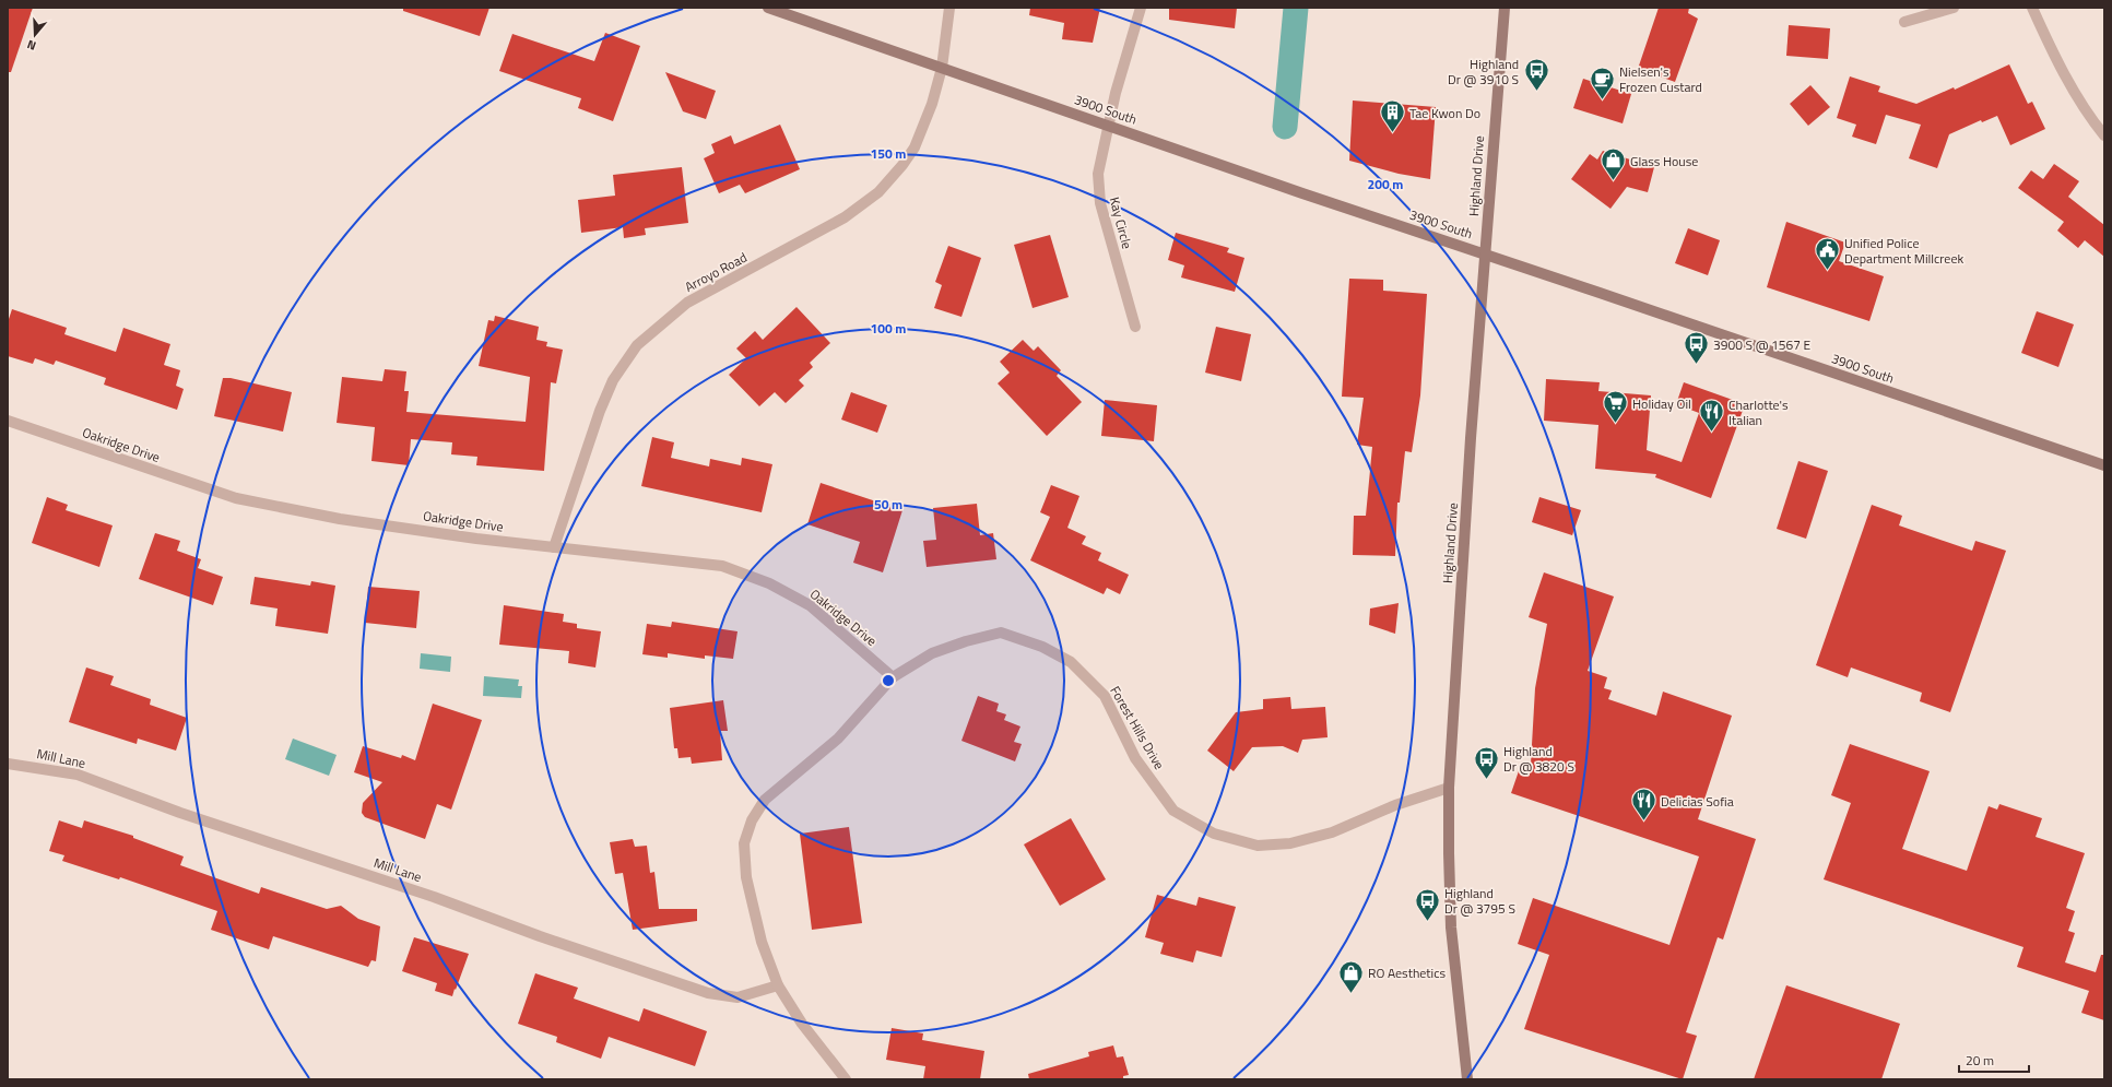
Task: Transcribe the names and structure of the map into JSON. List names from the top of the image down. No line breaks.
{"streets":{"main road":["3900 South","Highland Drive"],"street":["Kay Circle","Arroyo Road","Oakridge Drive","Forest Hills Drive","Mill Lane"]},"crossings":[["3900 South","Highland Drive"],["3900 South","Kay Circle"],["3900 South","Arroyo Road"],["Highland Drive","Forest Hills Drive"],["Arroyo Road","Oakridge Drive"],["Oakridge Drive","Forest Hills Drive"],["Forest Hills Drive","Mill Lane"]],"places":{"bus stop":["Highland Dr @ 3910 S","3900 S @ 1567 E","Highland Dr @ 3820 S","Highland Dr @ 3795 S"],"cafe":["Nielsen's Frozen Custard"],"building":["Tae Kwon Do"],"shop":["Glass House","RO Aesthetics"],"public building":["Unified Police Department Millcreek"],"supermarket":["Holiday Oil"],"restaurant":["Charlotte's Italian","Delicias Sofia"]},"scale_bar":"20 m","north":"bottom","rings":["150 m","200 m","100 m","50 m"]}
